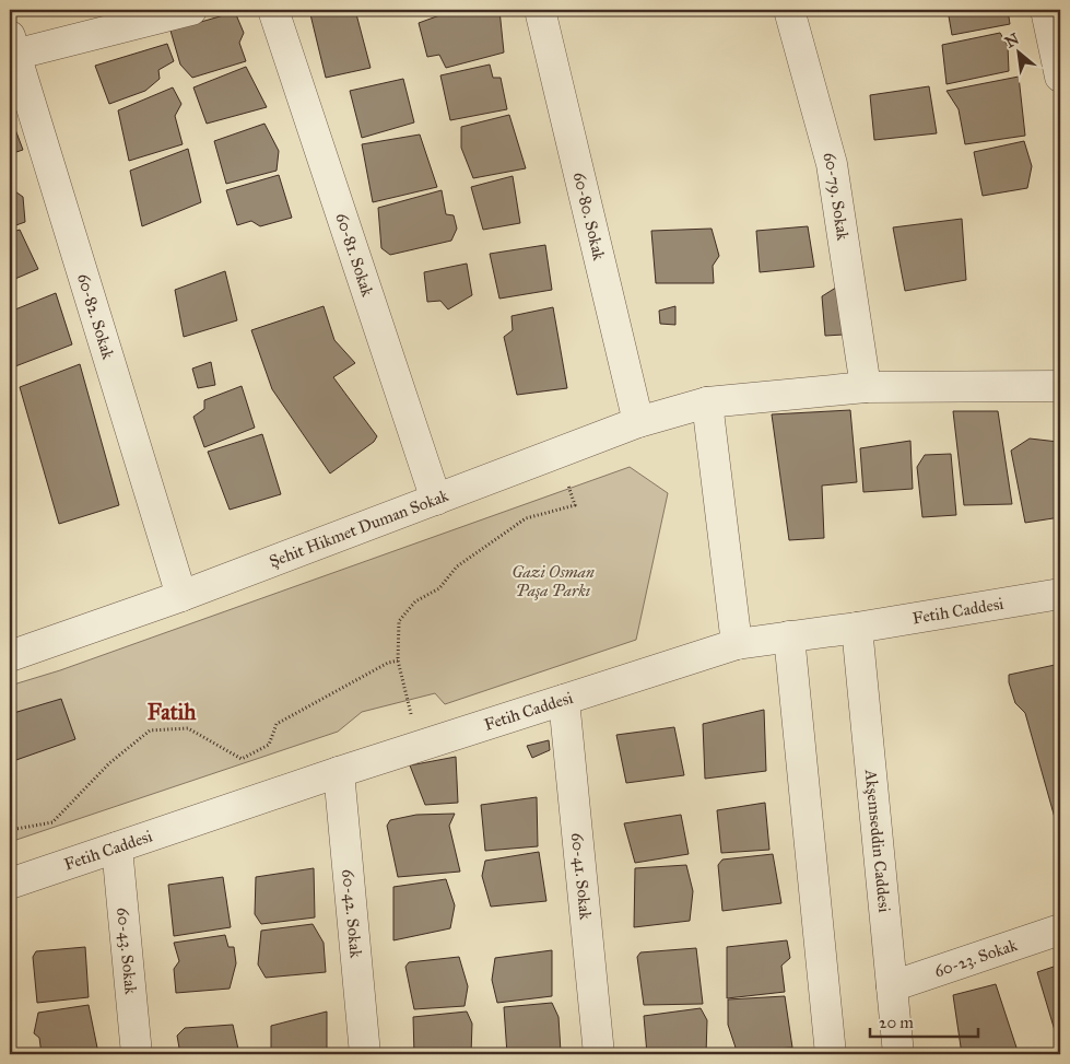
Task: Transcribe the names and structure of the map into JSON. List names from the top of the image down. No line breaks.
{"streets":{"street":["60-79. Sokak","60-80. Sokak","60-81. Sokak","60-82. Sokak","Şehit Hikmet Duman Sokak","Fetih Caddesi","Akşemseddin Caddesi","60-41. Sokak","60-42. Sokak","60-43. Sokak","60-23. Sokak"]},"crossings":[["60-79. Sokak","Şehit Hikmet Duman Sokak"],["60-80. Sokak","Şehit Hikmet Duman Sokak"],["60-81. Sokak","Şehit Hikmet Duman Sokak"],["60-82. Sokak","Şehit Hikmet Duman Sokak"],["Fetih Caddesi","Akşemseddin Caddesi"],["Fetih Caddesi","60-41. Sokak"],["Fetih Caddesi","60-42. Sokak"],["Fetih Caddesi","60-43. Sokak"],["Akşemseddin Caddesi","60-23. Sokak"]],"districts":["Fatih"],"parks":["Gazi Osman Paşa Parkı"],"scale_bar":"20 m","north":"top left"}
